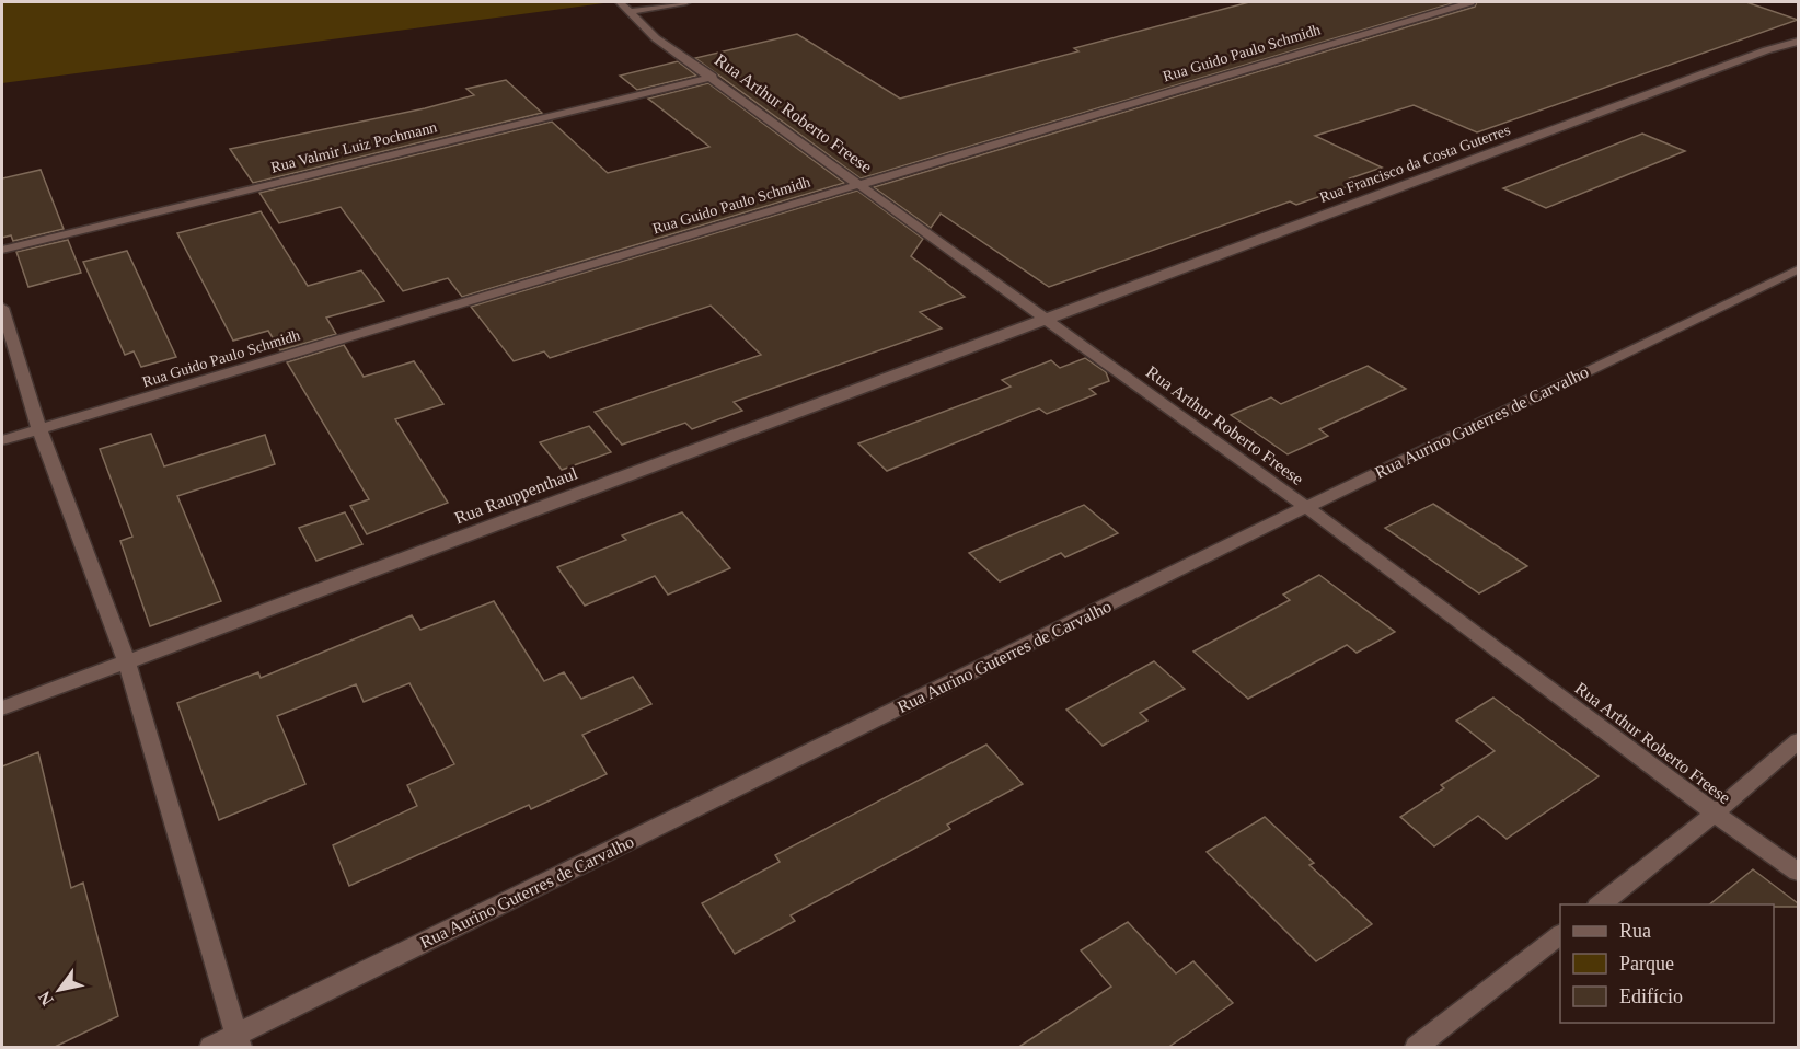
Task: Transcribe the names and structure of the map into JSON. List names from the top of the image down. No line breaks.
{"streets":{"street":["Rua Guido Paulo Schmidh","Rua Arthur Roberto Freese","Rua Valmir Luiz Pochmann","Rua Francisco da Costa Guterres","Rua Aurino Guterres de Carvalho","Rua Rauppenthaul"]},"crossings":[["Rua Guido Paulo Schmidh","Rua Arthur Roberto Freese"],["Rua Arthur Roberto Freese","Rua Valmir Luiz Pochmann"],["Rua Arthur Roberto Freese","Rua Francisco da Costa Guterres"],["Rua Arthur Roberto Freese","Rua Aurino Guterres de Carvalho"],["Rua Arthur Roberto Freese","Rua Rauppenthaul"],["Rua Francisco da Costa Guterres","Rua Rauppenthaul"]],"legend":["Rua","Parque","Edifício"],"north":"bottom left"}
